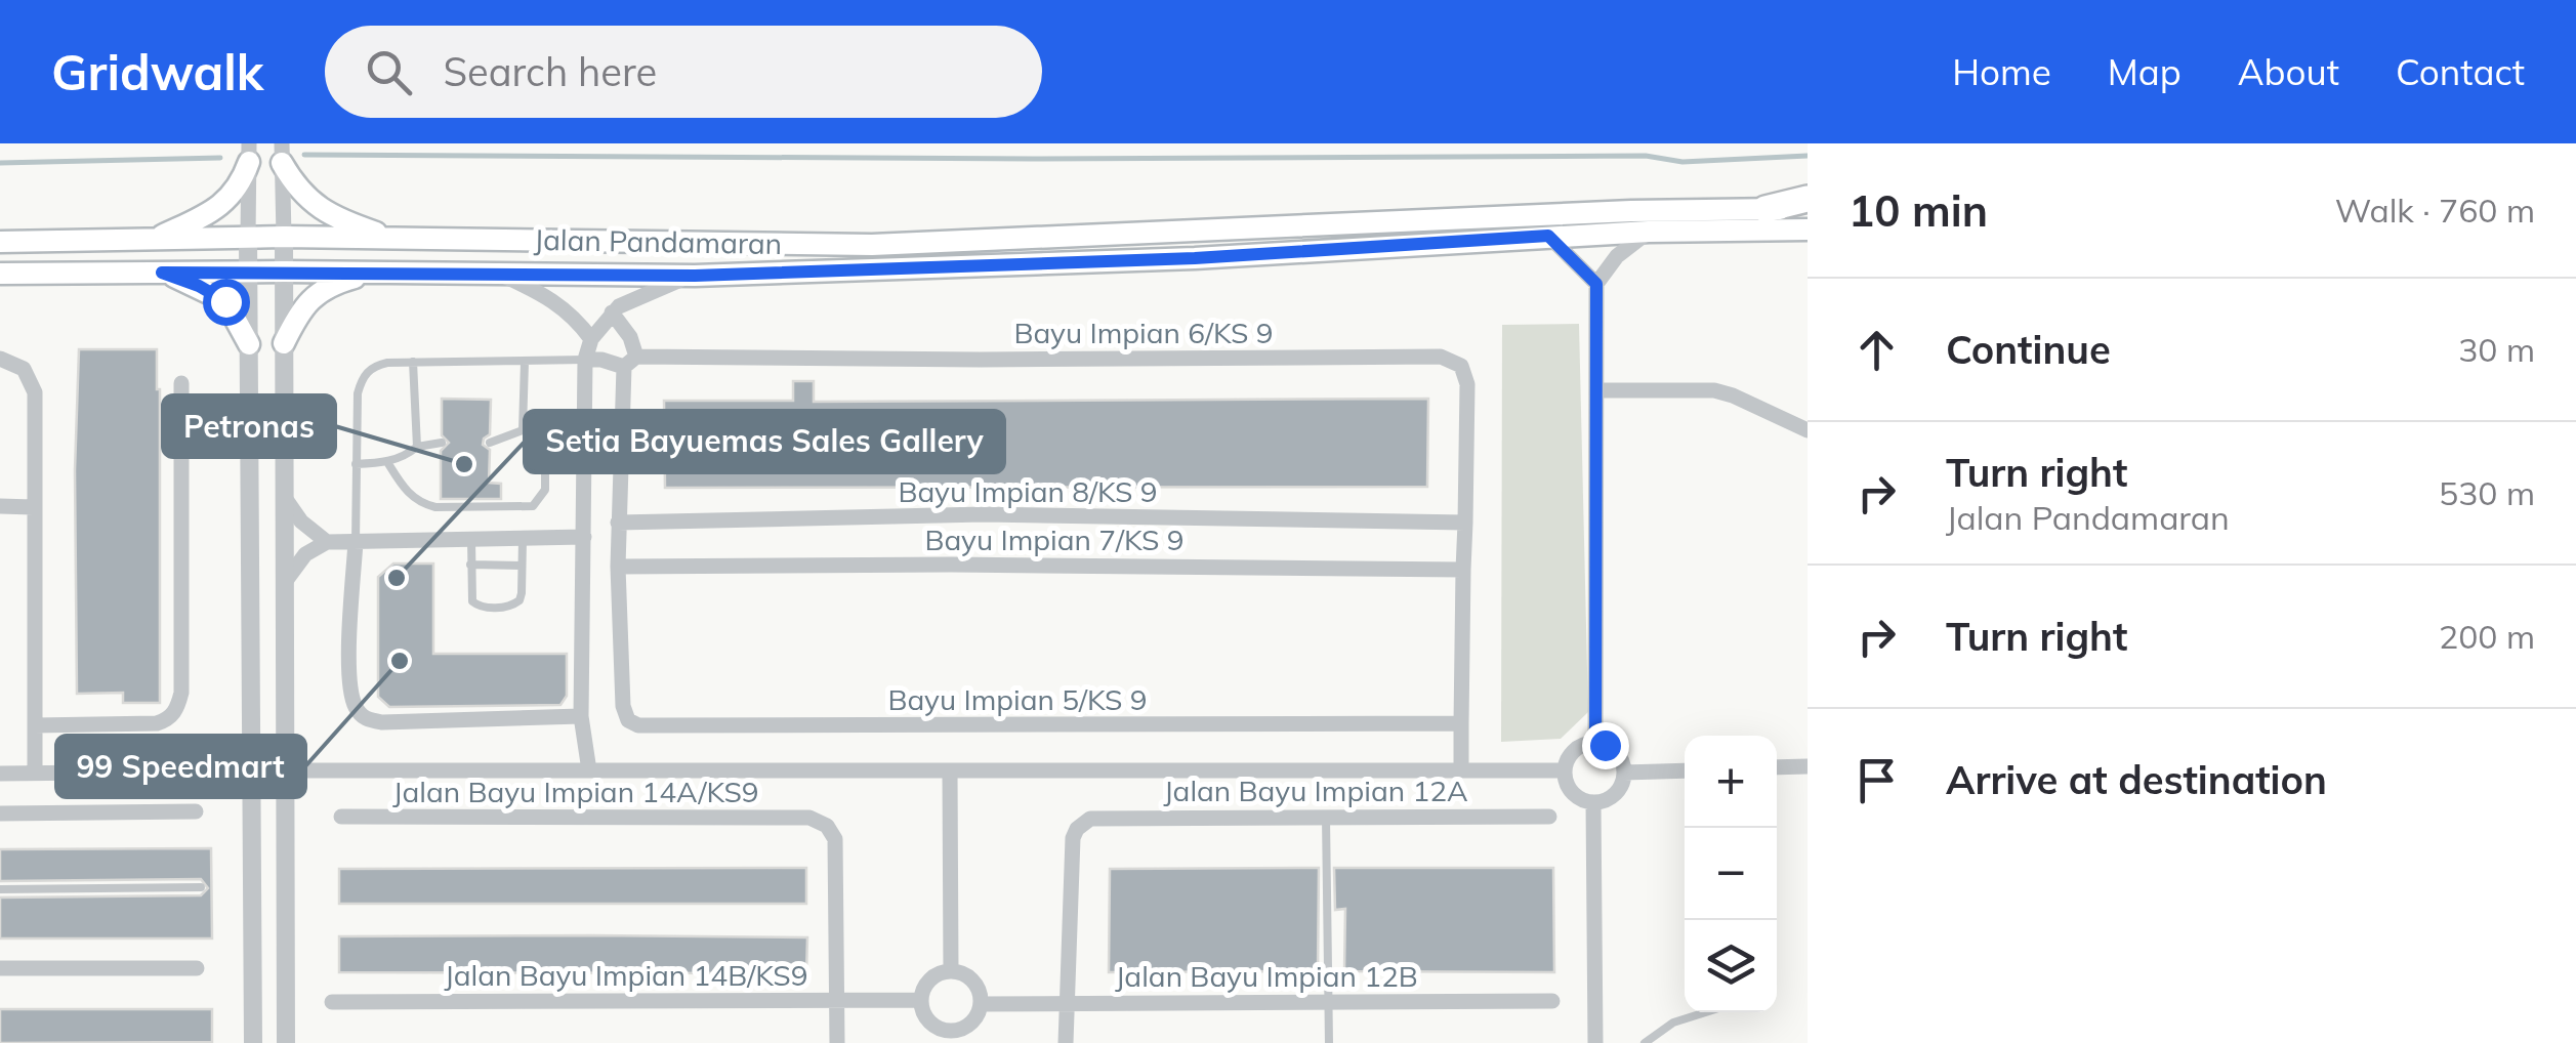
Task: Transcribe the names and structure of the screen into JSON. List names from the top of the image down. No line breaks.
{"streets":{"main road":["Jalan Pandamaran"],"street":["Bayu Impian 6/KS 9","Bayu Impian 8/KS 9","Bayu Impian 7/KS 9","Bayu Impian 5/KS 9","Jalan Bayu Impian 12A","Jalan Bayu Impian 14A/KS9","Jalan Bayu Impian 14B/KS9","Jalan Bayu Impian 12B"]},"crossings":[["Bayu Impian 6/KS 9","Bayu Impian 8/KS 9"],["Bayu Impian 6/KS 9","Bayu Impian 7/KS 9"],["Bayu Impian 7/KS 9","Bayu Impian 5/KS 9"],["Jalan Bayu Impian 12A","Jalan Bayu Impian 12B"],["Jalan Bayu Impian 14A/KS9","Jalan Bayu Impian 14B/KS9"],["Jalan Bayu Impian 14B/KS9","Jalan Bayu Impian 12B"]],"places":["Petronas","Setia Bayuemas Sales Gallery","99 Speedmart"],"page":{"header":"Gridwalk","search":"Search here","nav":["Home","Map","About","Contact"],"heading":["10 min","Walk · 760 m"],"list":[["Continue","30 m"],["Turn right","Jalan Pandamaran","530 m"],["Turn right","200 m"],"Arrive at destination"],"map_buttons":["+","−"]}}
